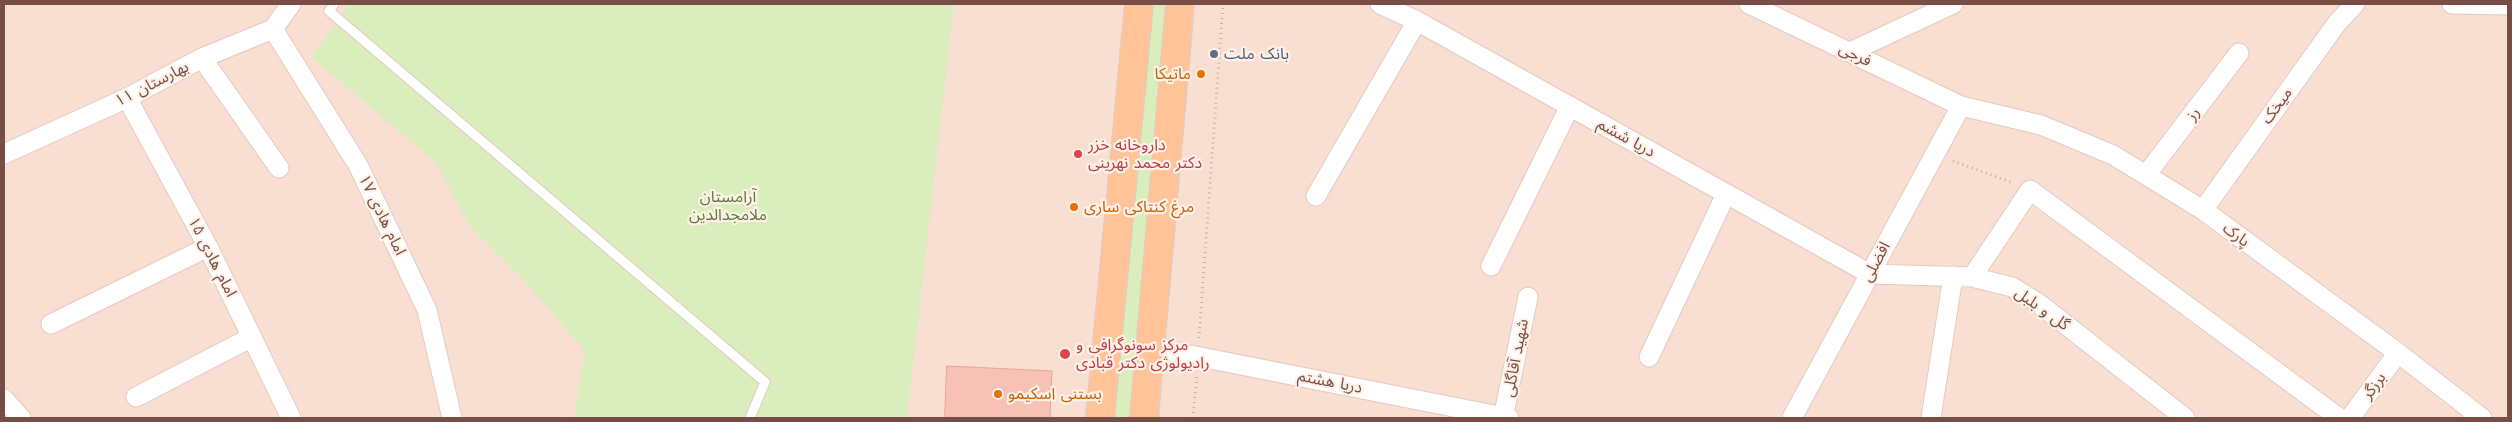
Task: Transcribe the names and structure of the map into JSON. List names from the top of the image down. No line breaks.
{"streets":{"street":["فرجی","بهارستان ۱۱","میخک","رز","دریا ششم","امام هادی ۱۷","پارک","امام هادی ۱۵","افضلی","گل و بلبل","شهید آقاگلی","دریا هشتم","برزگر"]},"crossings":[["فرجی","پارک"],["فرجی","افضلی"],["بهارستان ۱۱","امام هادی ۱۷"],["بهارستان ۱۱","امام هادی ۱۵"],["میخک","پارک"],["رز","پارک"],["دریا ششم","افضلی"],["دریا ششم","گل و بلبل"],["پارک","افضلی"],["پارک","برزگر"],["افضلی","گل و بلبل"],["شهید آقاگلی","دریا هشتم"]],"parks":["آرامستان ملامجدالدین"],"places":["بانک ملت","ماتیکا","داروخانه خزر دکتر محمد نهرینی","مرغ کنتاکی ساری","مركز سونوگرافی و راديولوژی دكتر قبادی","بستنی اسکیمو"]}
